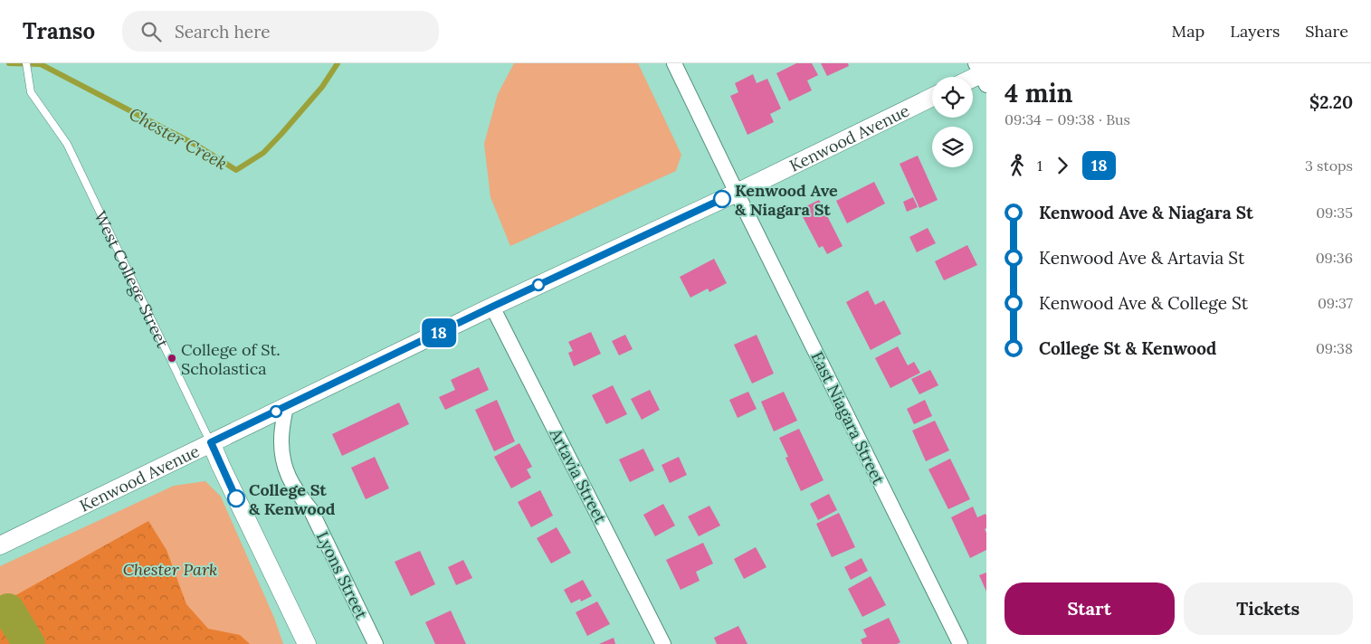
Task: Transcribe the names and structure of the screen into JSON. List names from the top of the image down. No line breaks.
{"streets":{"street":["Kenwood Avenue","West College Street","East Niagara Street","Artavia Street","Lyons Street"]},"crossings":[["Kenwood Avenue","West College Street"],["Kenwood Avenue","East Niagara Street"],["Kenwood Avenue","Artavia Street"],["Kenwood Avenue","Lyons Street"]],"water":["Chester Creek"],"parks":["Chester Park"],"places":["Kenwood Ave & Niagara St","College of St. Scholastica","College St & Kenwood"],"lines":["bus line 18"],"page":{"header":"Transo","search":"Search here","nav":["Map","Layers","Share"],"on_map":"18","heading":["4 min","09:34 – 09:38 · Bus","$2.20"],"legs":["1","18","3 stops"],"list":[{"name":"Kenwood Ave & Niagara St","value":"09:35"},{"name":"Kenwood Ave & Artavia St","value":"09:36"},{"name":"Kenwood Ave & College St","value":"09:37"},{"name":"College St & Kenwood","value":"09:38"}],"buttons":["Start","Tickets"]}}
